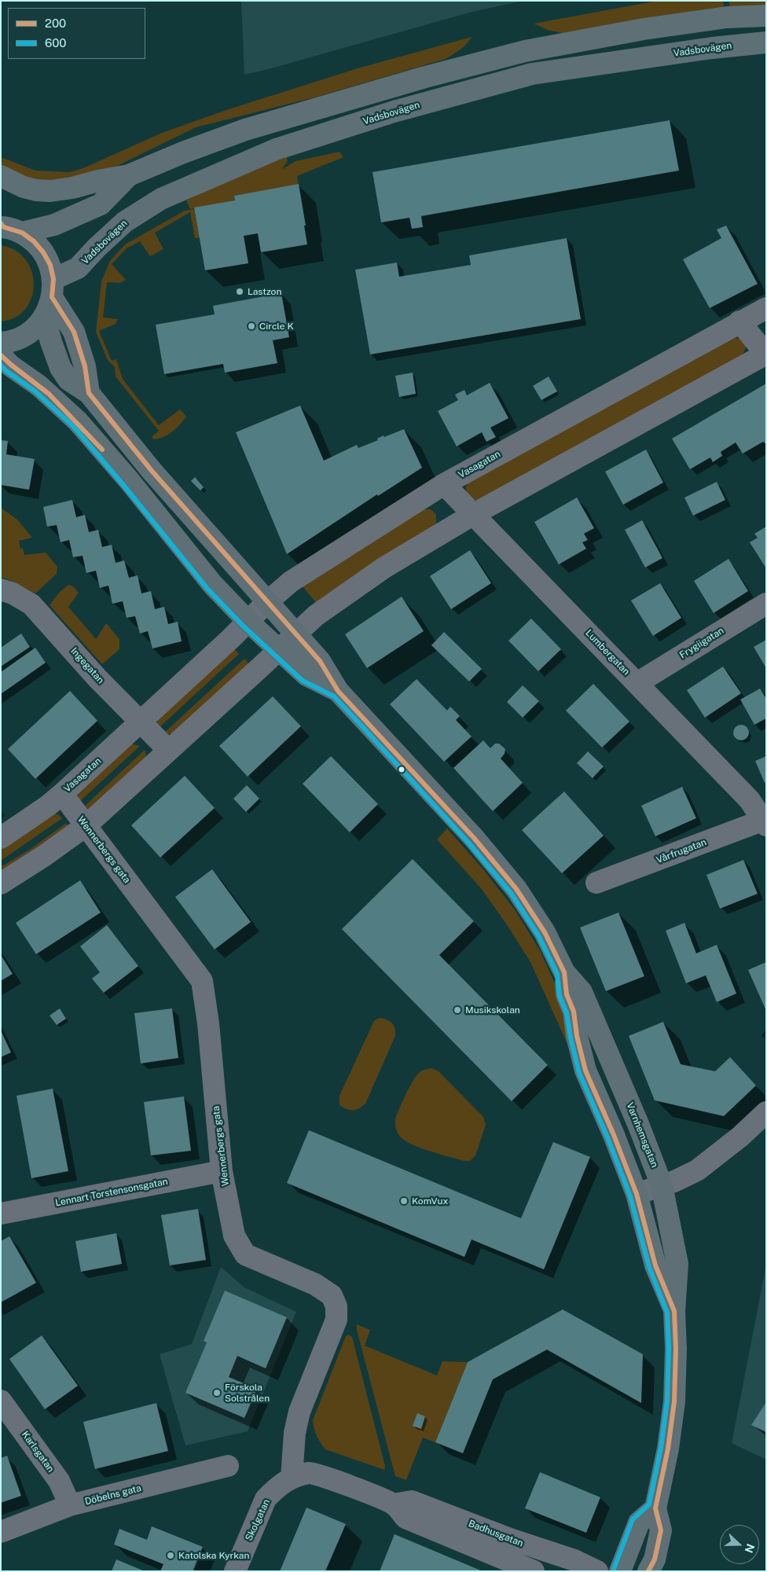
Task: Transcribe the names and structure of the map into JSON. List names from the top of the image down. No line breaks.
{"streets":{"main road":["Vadsbovägen","Varnhemsgatan"],"street":["Vasagatan","Frygiigatan","Lumbergatan","Ingegatan","Wennerbergs gata","Vårfrugatan","Lennart Torstensonsgatan","Karlsgatan","Döbelns gata","Skolgatan","Badhusgatan"]},"crossings":[["Vadsbovägen","Varnhemsgatan"],["Vasagatan","Lumbergatan"],["Vasagatan","Ingegatan"],["Vasagatan","Wennerbergs gata"],["Vasagatan","Varnhemsgatan"],["Frygiigatan","Lumbergatan"],["Lumbergatan","Vårfrugatan"],["Wennerbergs gata","Lennart Torstensonsgatan"],["Wennerbergs gata","Skolgatan"],["Wennerbergs gata","Badhusgatan"],["Karlsgatan","Döbelns gata"],["Skolgatan","Badhusgatan"]],"places":["Lastzon","Circle K","Musikskolan","KomVux","Förskola Solstrålen","Katolska Kyrkan"],"lines":["transit line 200","transit line 600"],"legend":["200","600"],"north":"right"}
